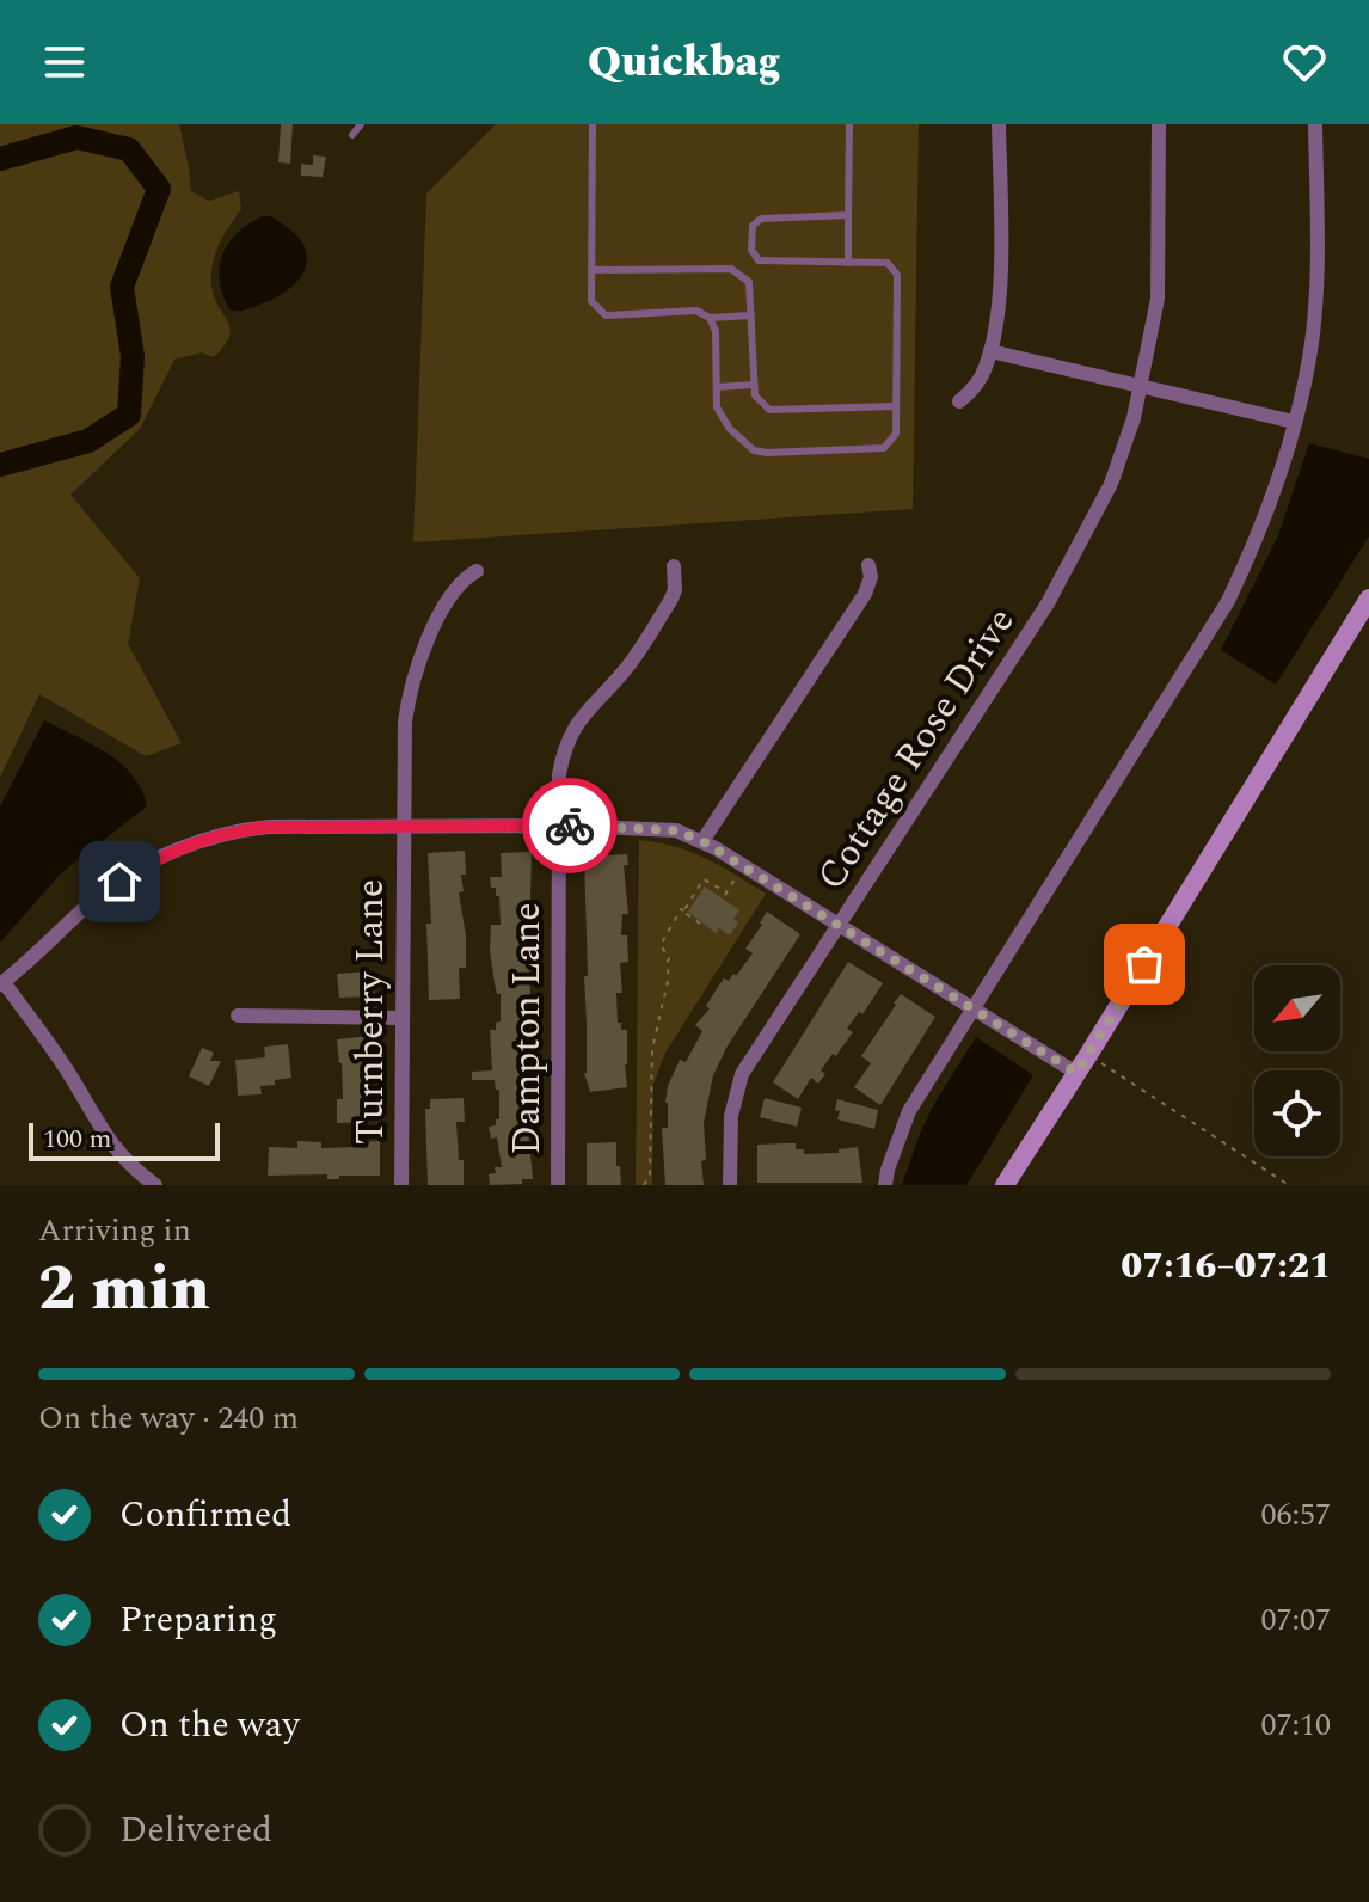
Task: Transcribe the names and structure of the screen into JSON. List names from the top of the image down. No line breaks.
{"streets":{"street":["Cottage Rose Drive","Turnberry Lane","Dampton Lane"]},"scale_bar":"100 m","north":"bottom left","page":{"header":"Quickbag","scale":"100 m","heading":["2 min","Arriving in","07:16–07:21"],"bar":"On the way · 240 m","list":[["Confirmed","06:57"],["Preparing","07:07"],["On the way","07:10"],"Delivered"]}}
